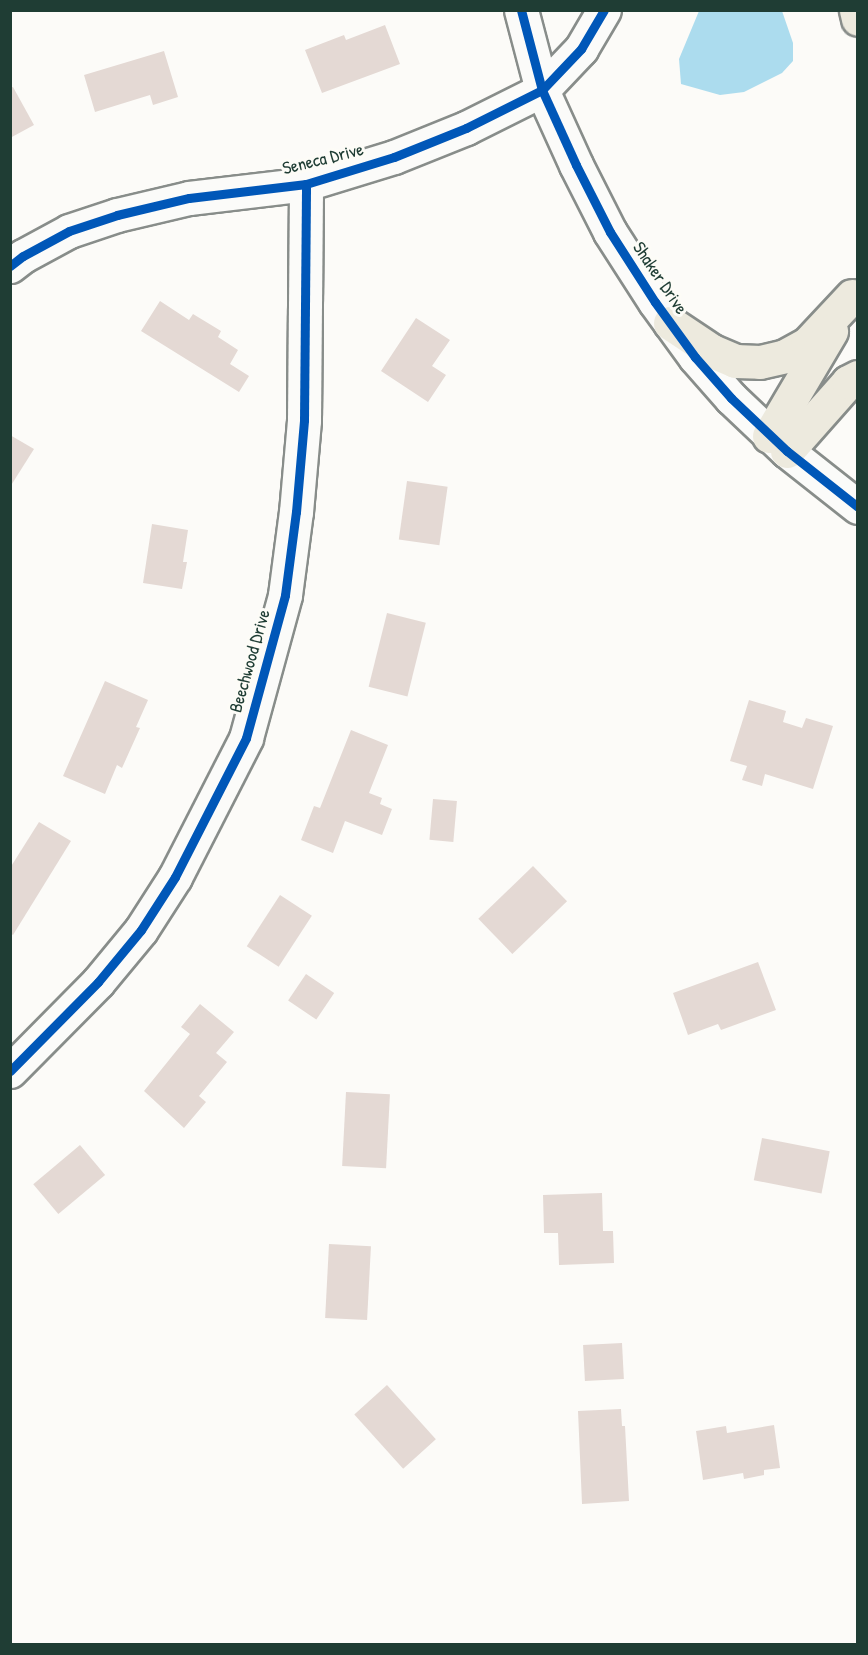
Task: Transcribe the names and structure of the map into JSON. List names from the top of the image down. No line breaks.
{"streets":{"street":["Seneca Drive","Shaker Drive","Beechwood Drive"]},"crossings":[["Seneca Drive","Shaker Drive"],["Seneca Drive","Beechwood Drive"]]}
